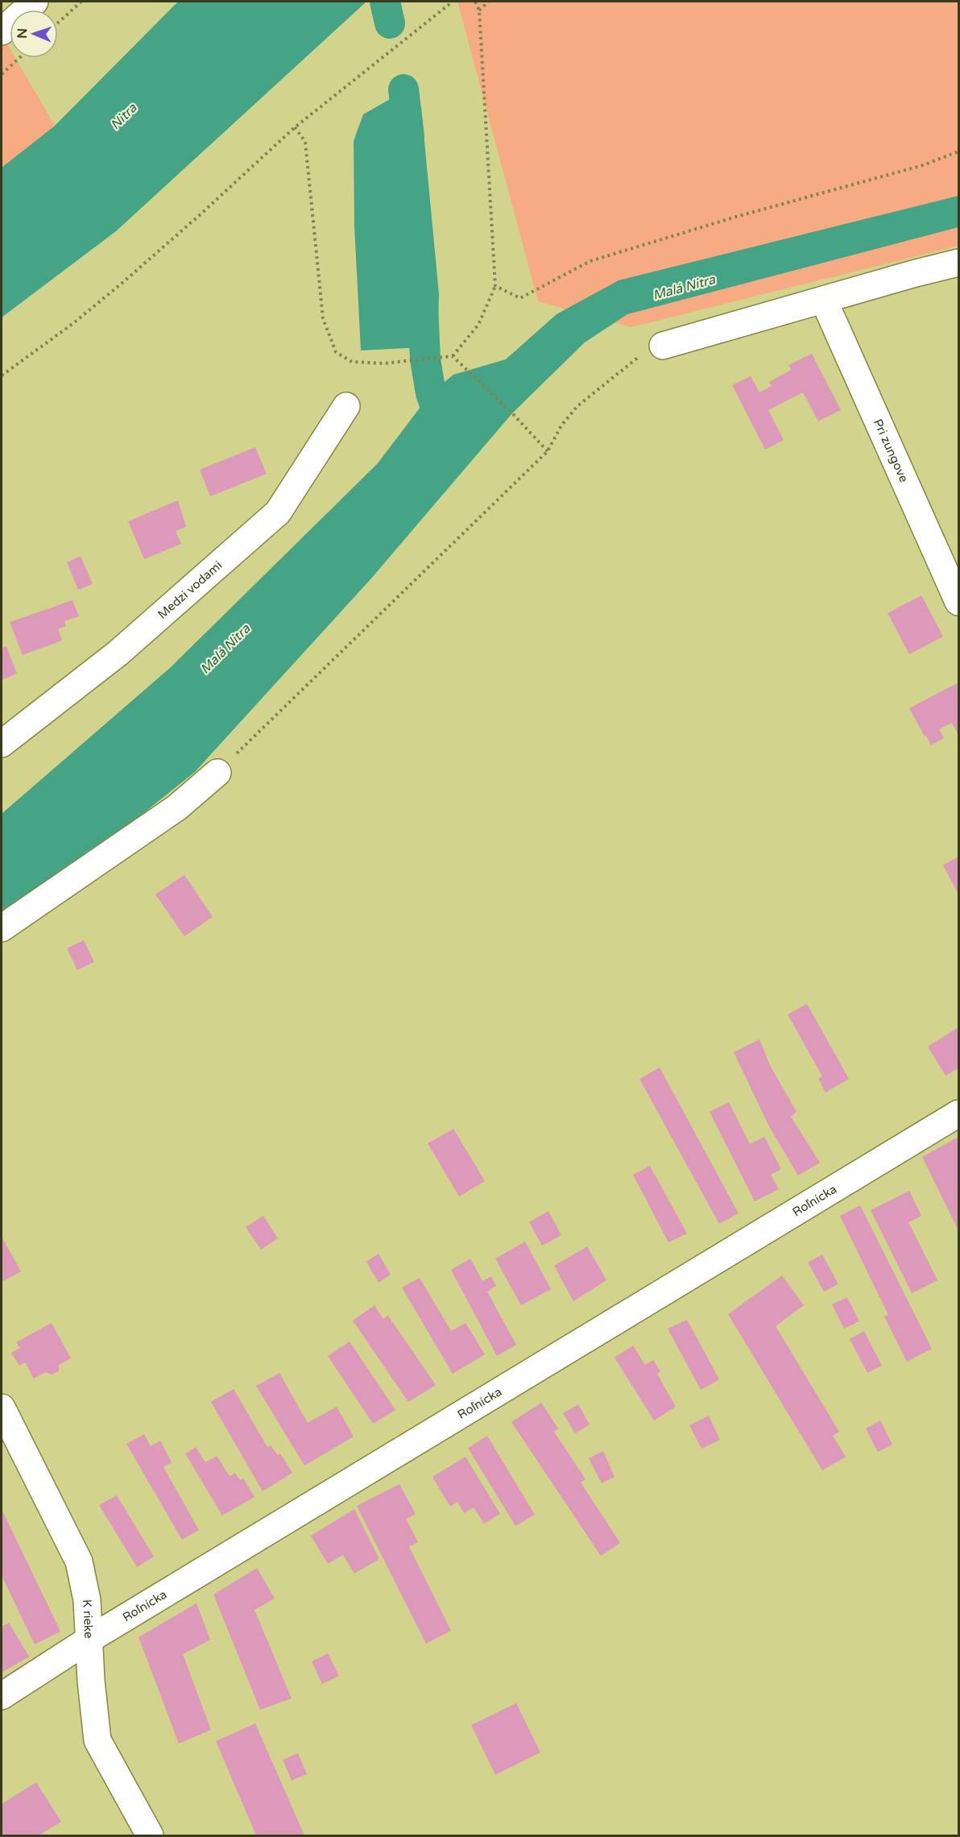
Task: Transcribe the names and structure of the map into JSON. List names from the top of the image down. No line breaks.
{"streets":{"street":["Pri zungove","Medzi vodami","Roľnícka","K rieke"]},"crossings":[["Roľnícka","K rieke"]],"water":["Nitra","Malá Nitra"],"north":"left"}
